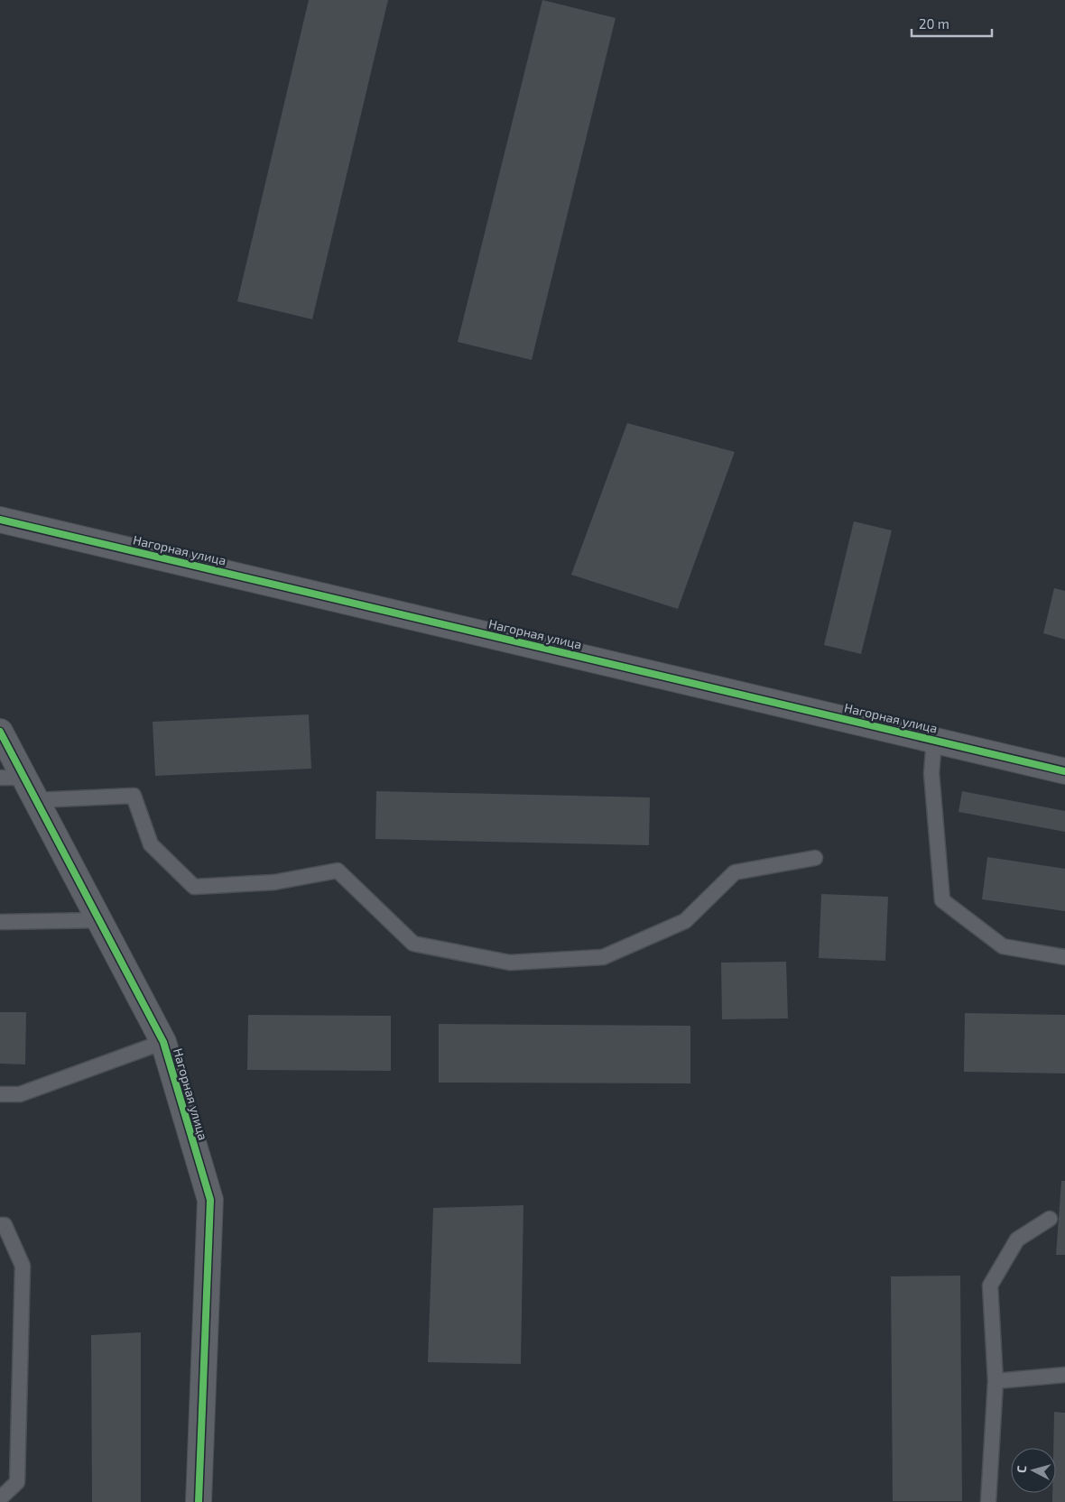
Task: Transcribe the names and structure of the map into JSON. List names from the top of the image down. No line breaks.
{"streets":{"street":["Нагорная улица"]},"scale_bar":"20 m","north":"left"}
